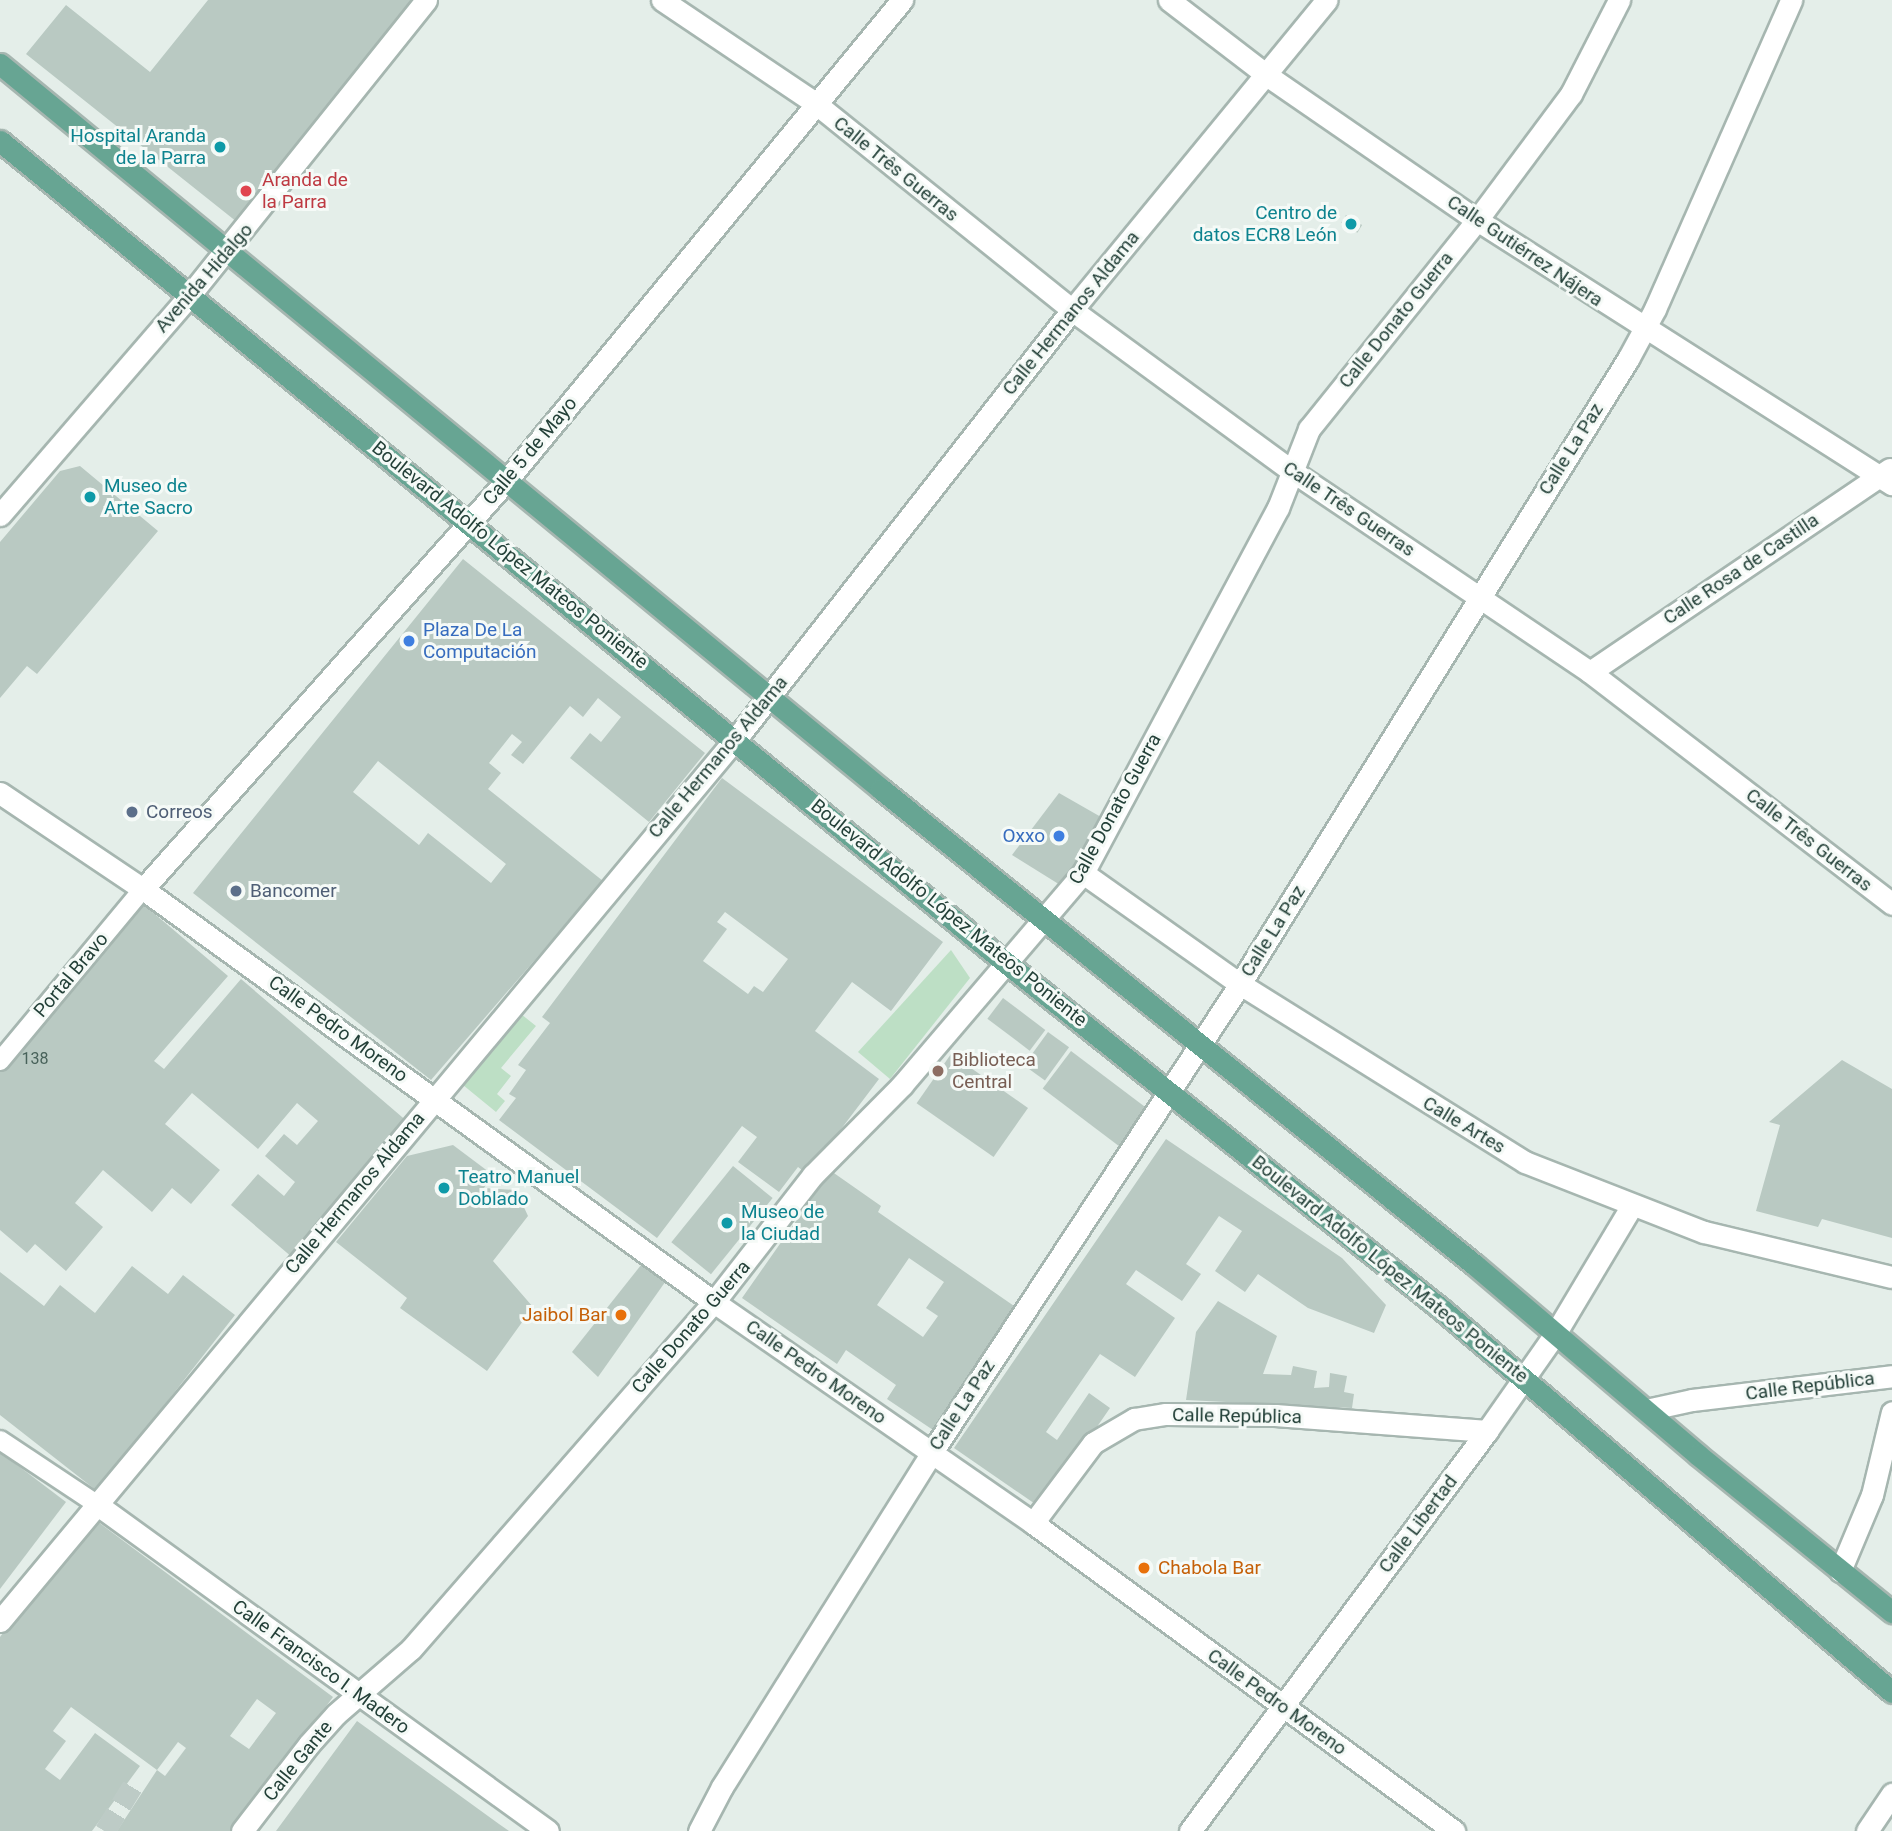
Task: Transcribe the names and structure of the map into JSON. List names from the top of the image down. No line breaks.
{"streets":{"main road":["Boulevard Adolfo López Mateos Poniente"],"street":["Calle Três Guerras","Calle Gutiérrez Nájera","Avenida Hidalgo","Calle Hermanos Aldama","Calle Donato Guerra","Calle La Paz","Calle 5 de Mayo","Calle Rosa de Castilla","Portal Bravo","Calle Pedro Moreno","Calle Artes","Calle República","Calle Libertad","Calle Francisco I. Madero","Calle Gante"]},"crossings":[["Calle Três Guerras","Calle Hermanos Aldama"],["Calle Três Guerras","Calle Donato Guerra"],["Calle Três Guerras","Calle La Paz"],["Calle Três Guerras","Calle 5 de Mayo"],["Calle Três Guerras","Calle Rosa de Castilla"],["Calle Gutiérrez Nájera","Calle Hermanos Aldama"],["Calle Gutiérrez Nájera","Calle Donato Guerra"],["Calle Gutiérrez Nájera","Calle La Paz"],["Calle Gutiérrez Nájera","Calle Rosa de Castilla"],["Avenida Hidalgo","Boulevard Adolfo López Mateos Poniente"],["Calle Hermanos Aldama","Boulevard Adolfo López Mateos Poniente"],["Calle Hermanos Aldama","Calle Pedro Moreno"],["Calle Hermanos Aldama","Calle Francisco I. Madero"],["Calle Donato Guerra","Boulevard Adolfo López Mateos Poniente"],["Calle Donato Guerra","Calle Pedro Moreno"],["Calle Donato Guerra","Calle Artes"],["Calle Donato Guerra","Calle Francisco I. Madero"],["Calle Donato Guerra","Calle Gante"],["Calle La Paz","Boulevard Adolfo López Mateos Poniente"],["Calle La Paz","Calle Pedro Moreno"],["Calle La Paz","Calle Artes"],["Calle 5 de Mayo","Boulevard Adolfo López Mateos Poniente"],["Calle 5 de Mayo","Portal Bravo"],["Calle 5 de Mayo","Calle Pedro Moreno"],["Boulevard Adolfo López Mateos Poniente","Calle Libertad"],["Portal Bravo","Calle Pedro Moreno"],["Calle Pedro Moreno","Calle República"],["Calle Pedro Moreno","Calle Libertad"],["Calle Artes","Calle Libertad"],["Calle República","Calle Libertad"],["Calle Francisco I. Madero","Calle Gante"]],"places":["Hospital Aranda de la Parra","Aranda de la Parra","Centro de datos ECR8 León","Museo de Arte Sacro","Plaza De La Computación","Correos","Oxxo","Bancomer","Biblioteca Central","Teatro Manuel Doblado","Museo de la Ciudad","Jaibol Bar","Chabola Bar"],"house_numbers":["138"]}
